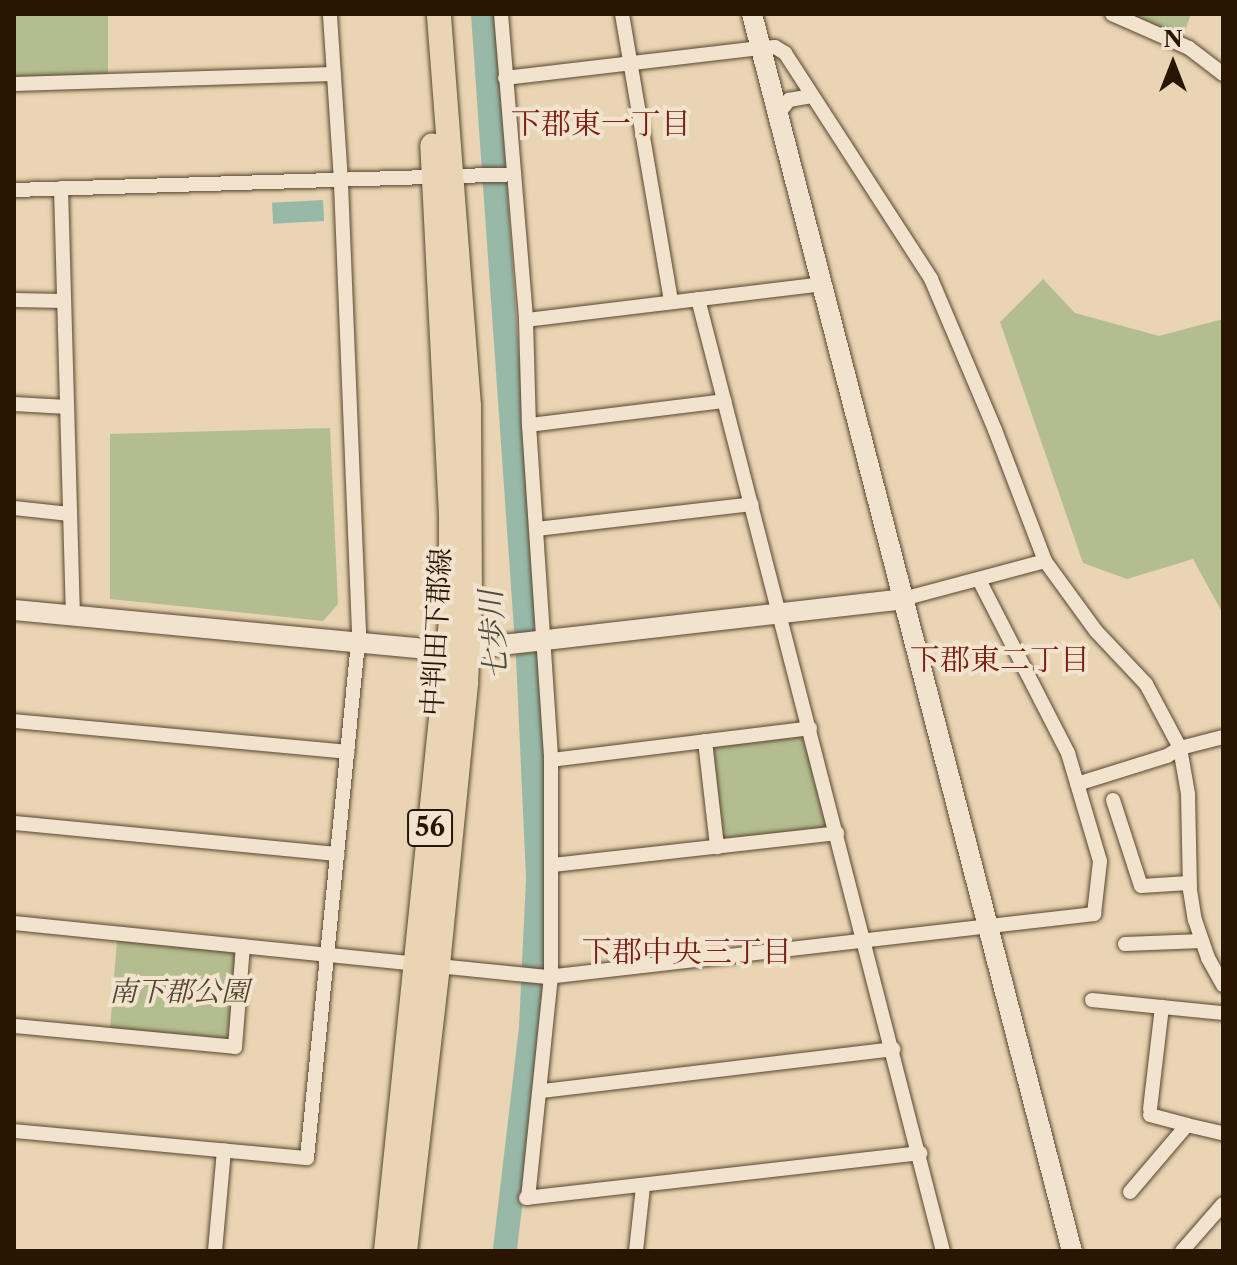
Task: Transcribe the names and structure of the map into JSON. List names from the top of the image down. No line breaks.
{"streets":{"main road":["中判田下郡線","56"]},"districts":["下郡東一丁目","下郡東二丁目","下郡中央三丁目"],"water":["七歩川"],"parks":["南下郡公園"],"north":"top"}
